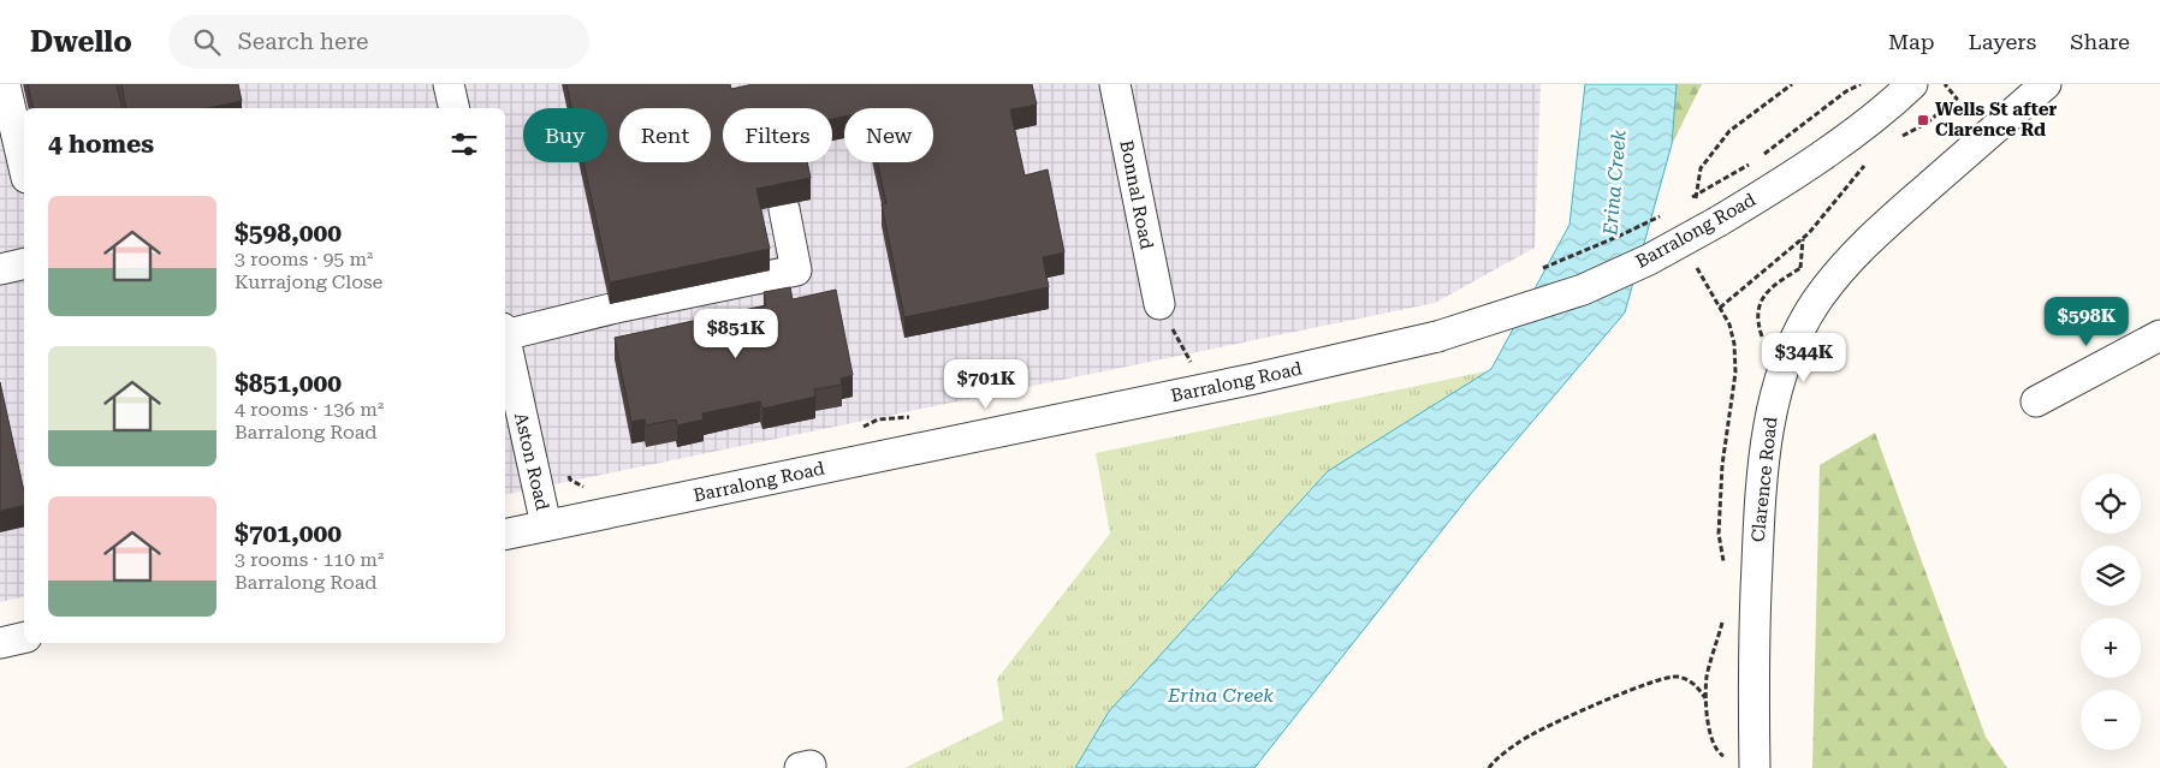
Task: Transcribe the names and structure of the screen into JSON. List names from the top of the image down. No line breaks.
{"streets":{"street":["Bonnal Road","Barralong Road","Aston Road","Clarence Road"]},"crossings":[["Barralong Road","Aston Road"]],"water":["Erina Creek"],"places":{"transit":["Wells St after Clarence Rd"]},"page":{"header":"Dwello","search":"Search here","nav":["Map","Layers","Share"],"chip":["Buy","Rent","Filters","New"],"heading":"4 homes","list":[{"name":"$598,000","note":"3 rooms · 95 m² · Kurrajong Close"},{"name":"$851,000","note":"4 rooms · 136 m² · Barralong Road"},{"name":"$701,000","note":"3 rooms · 110 m² · Barralong Road"}],"price":["$598K","$851K","$344K","$701K"],"map_buttons":["+","−"]}}
